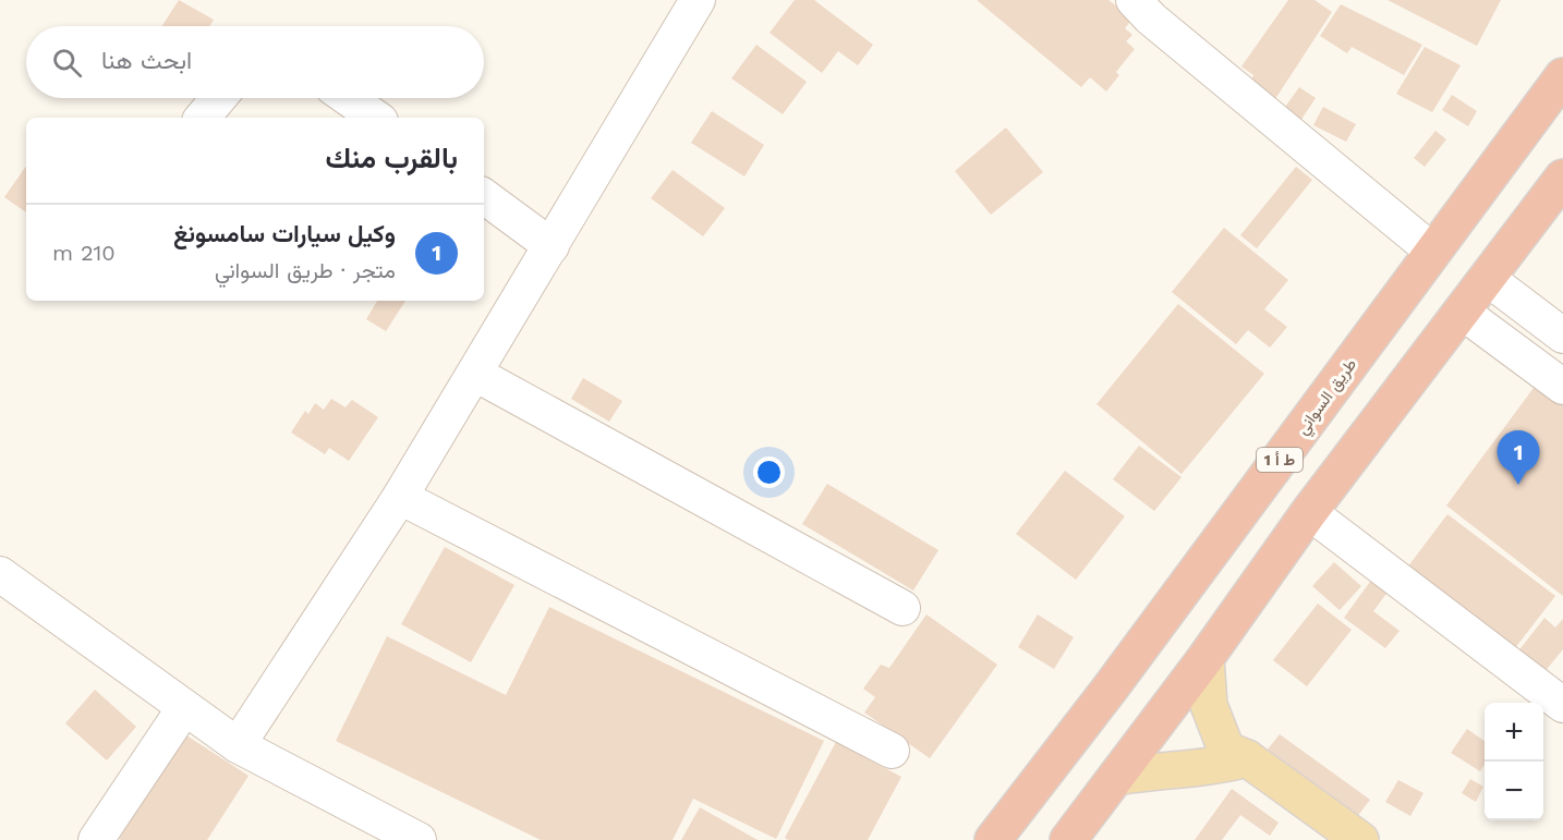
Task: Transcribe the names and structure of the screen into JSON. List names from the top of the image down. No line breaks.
{"streets":{"highway":["طريق السواني","ط أ 1"]},"page":{"search":"ابحث هنا","heading":"بالقرب منك","list":[{"mark":"1","name":"وكيل سيارات سامسونغ","note":"متجر · طريق السواني","value":"210 m"}],"pins":"1","map_buttons":["+","−"]}}
